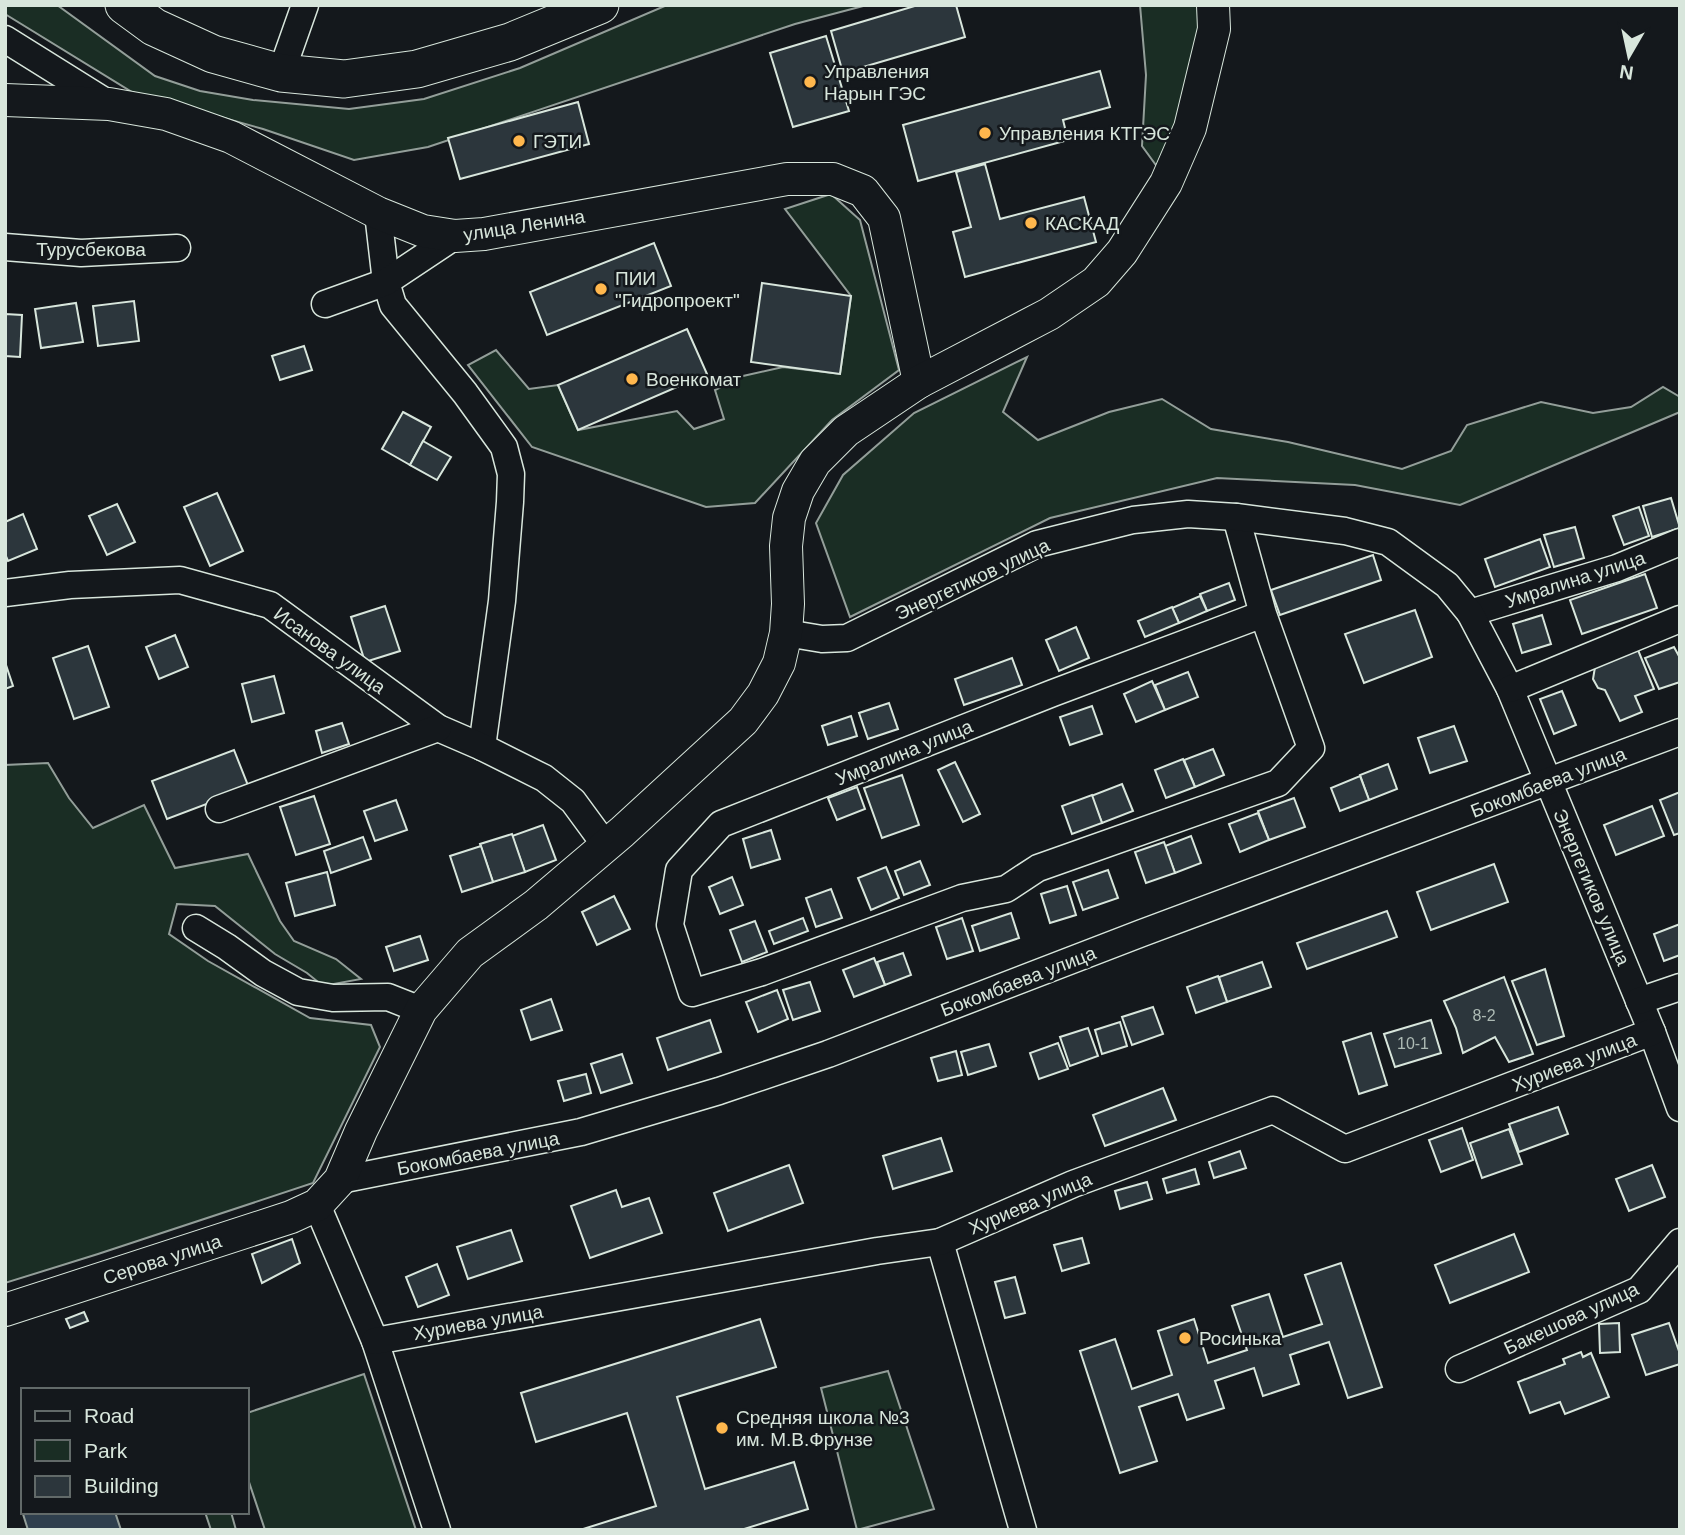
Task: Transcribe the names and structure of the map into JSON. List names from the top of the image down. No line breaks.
{"streets":{"main road":["улица Ленина","Серова улица"],"street":["Турусбекова","Энергетиков улица","Умралина улица","Исанова улица","Бокомбаева улица","Хуриева улица","Бакешова улица"]},"crossings":[["улица Ленина","Серова улица"],["Энергетиков улица","Умралина улица"],["Энергетиков улица","Бокомбаева улица"],["Энергетиков улица","Хуриева улица"],["Энергетиков улица","Серова улица"],["Исанова улица","Серова улица"],["Бокомбаева улица","Серова улица"]],"places":["Управления Нарын ГЭС","Управления КТГЭС","ГЭТИ","КАСКАД","ПИИ \"Гидропроект\"","Военкомат","Росинька","Средняя школа №3 им. М.В.Фрунзе"],"house_numbers":["8-2","10-1"],"legend":["Road","Park","Building"],"north":"bottom"}
